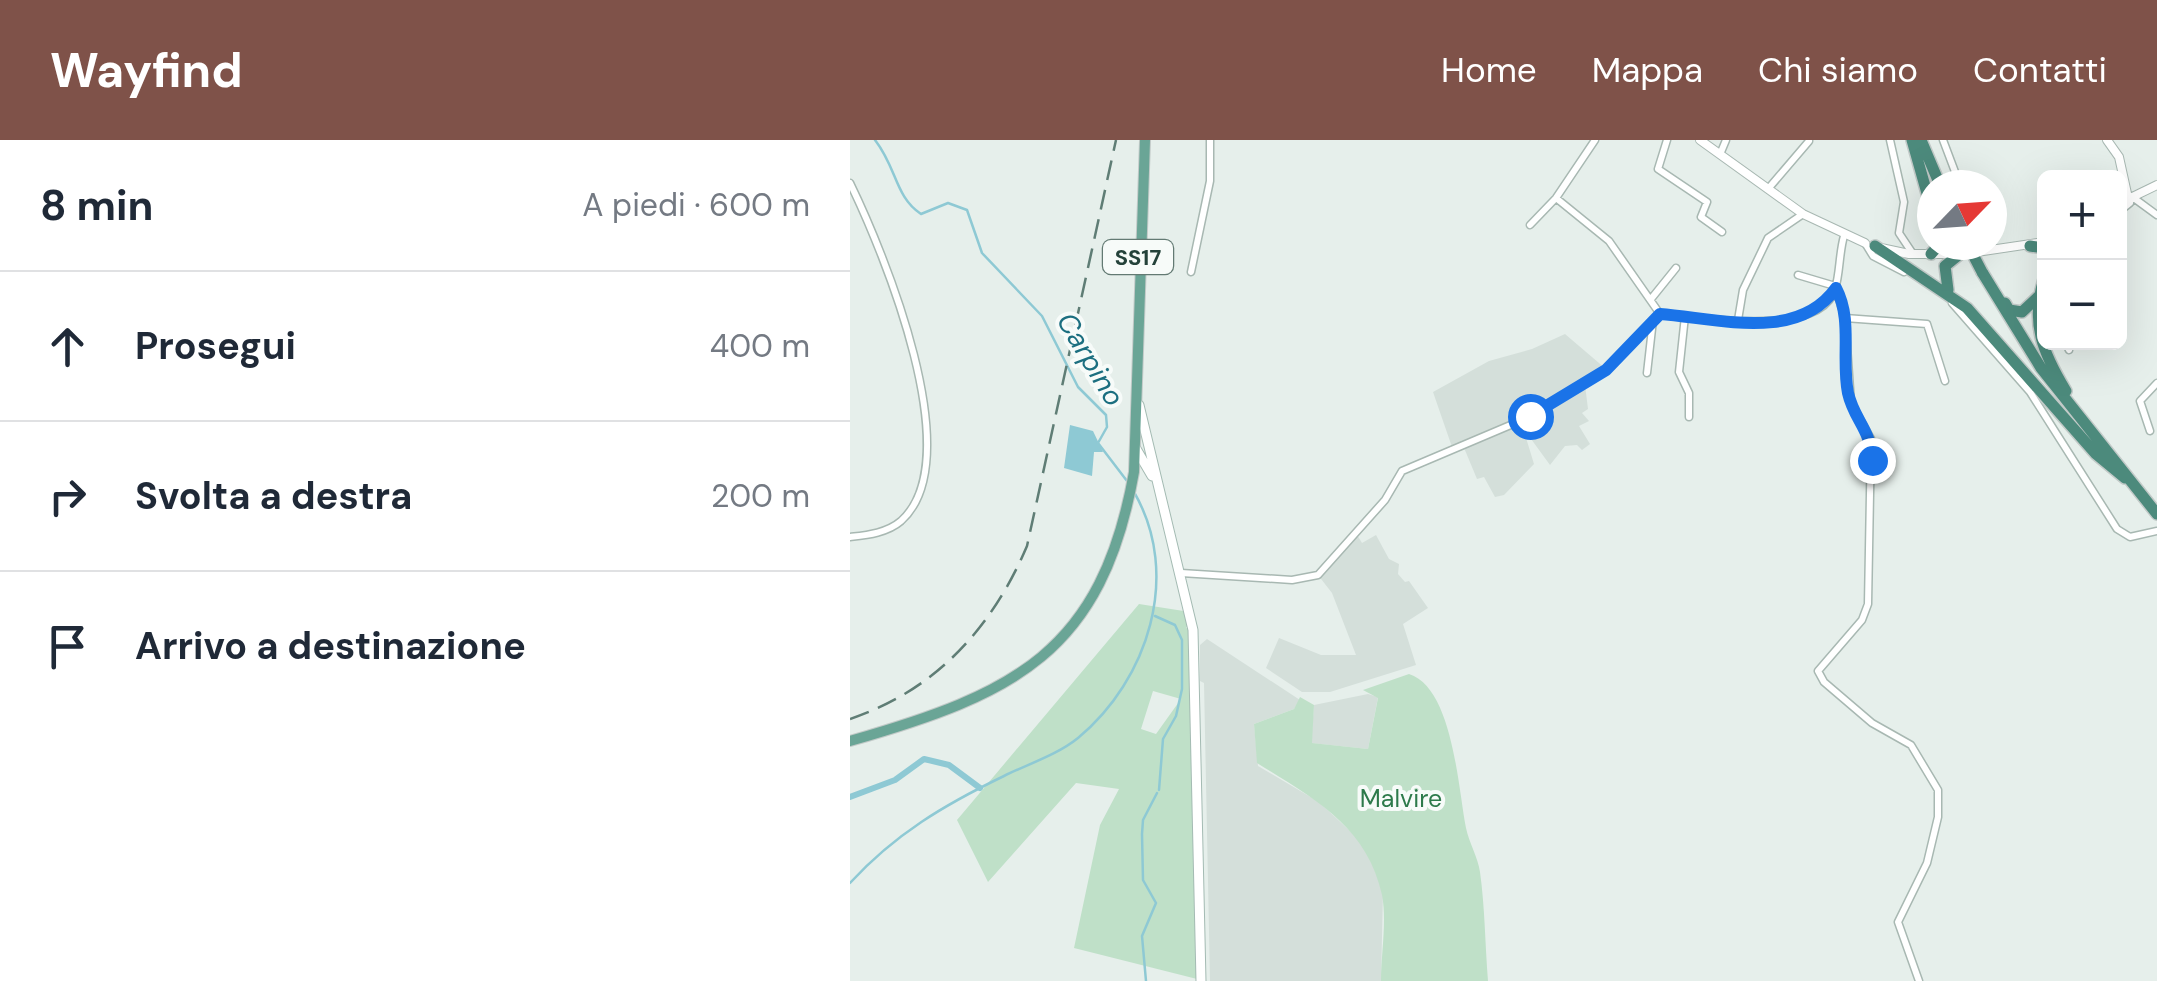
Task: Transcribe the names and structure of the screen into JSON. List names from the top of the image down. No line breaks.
{"streets":{"main road":["SS17"]},"water":["Carpino"],"parks":["Malvire"],"north":"top right","page":{"header":"Wayfind","nav":["Home","Mappa","Chi siamo","Contatti"],"heading":["8 min","A piedi · 600 m"],"map_buttons":["+","−"],"list":[["Prosegui","400 m"],["Svolta a destra","200 m"],"Arrivo a destinazione"]}}
